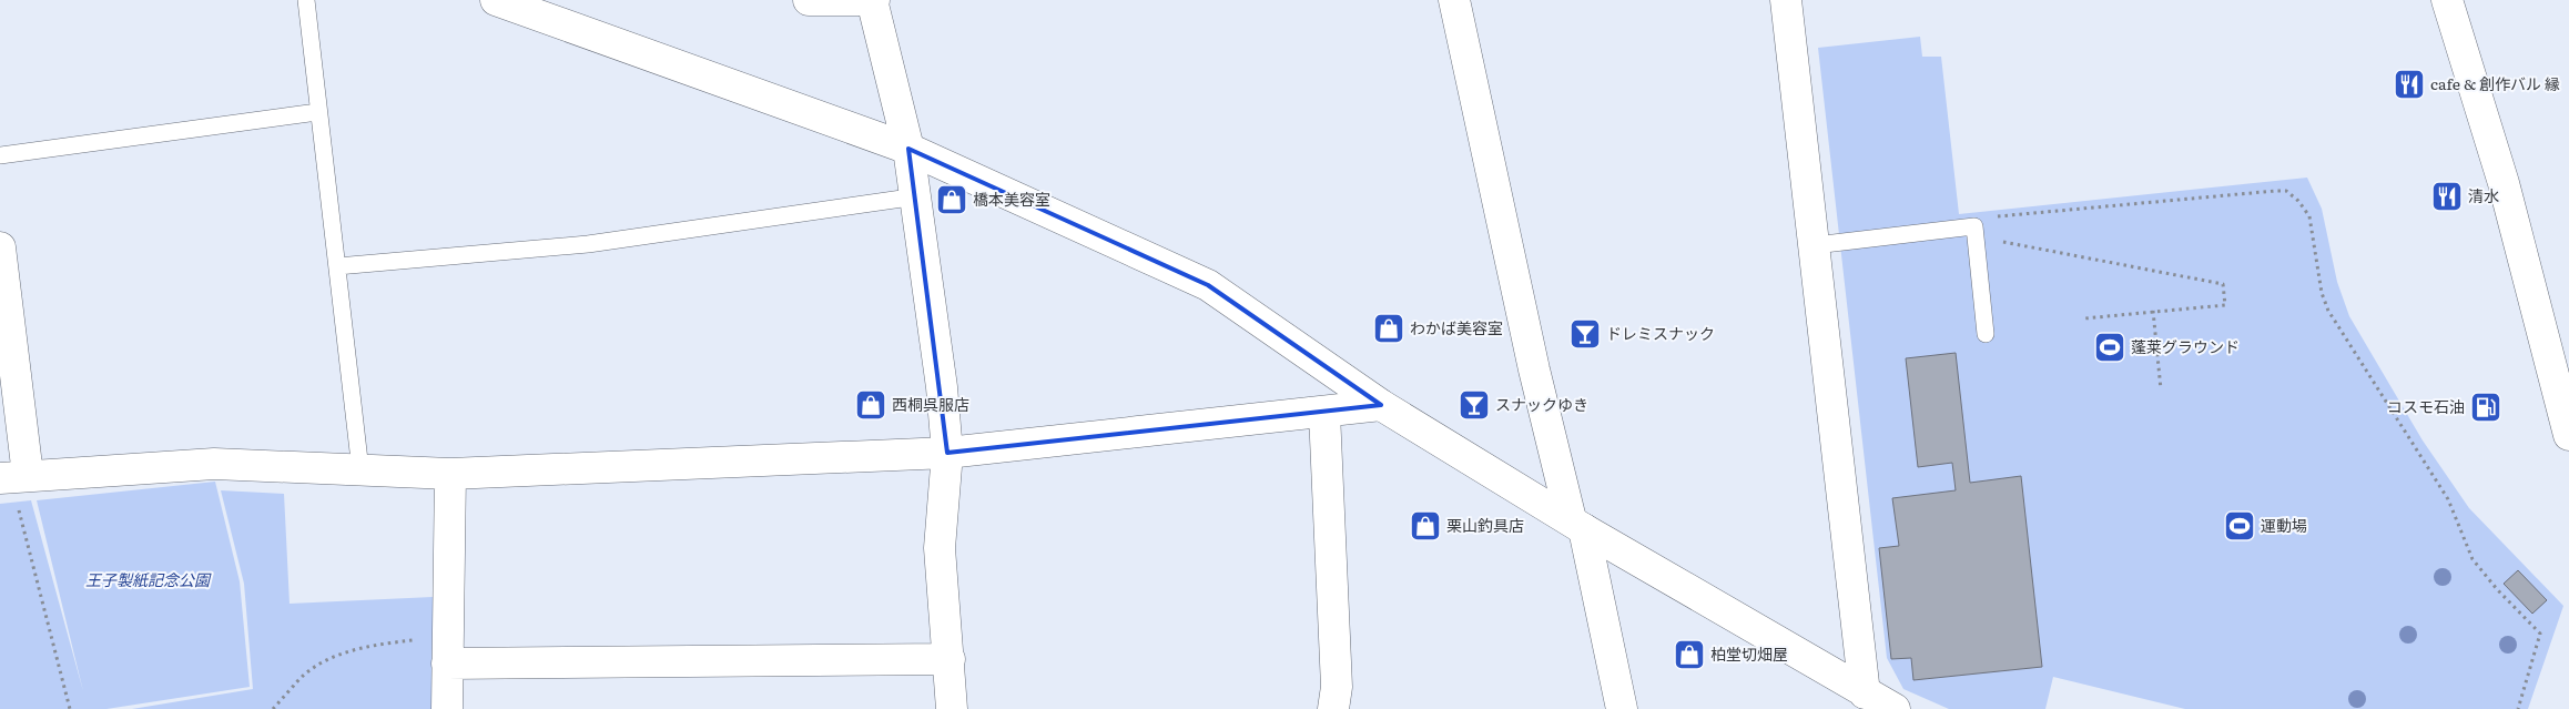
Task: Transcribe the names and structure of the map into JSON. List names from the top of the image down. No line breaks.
{"parks":["王子製紙記念公園"],"places":{"restaurant":["cafe & 創作バル 縁","清水"],"shop":["橋本美容室","わかば美容室","西桐呉服店","栗山釣具店","柏堂切畑屋"],"bar":["ドレミスナック","スナックゆき"],"sports":["蓬莱グラウンド","運動場"],"fuel station":["コスモ石油"]}}
